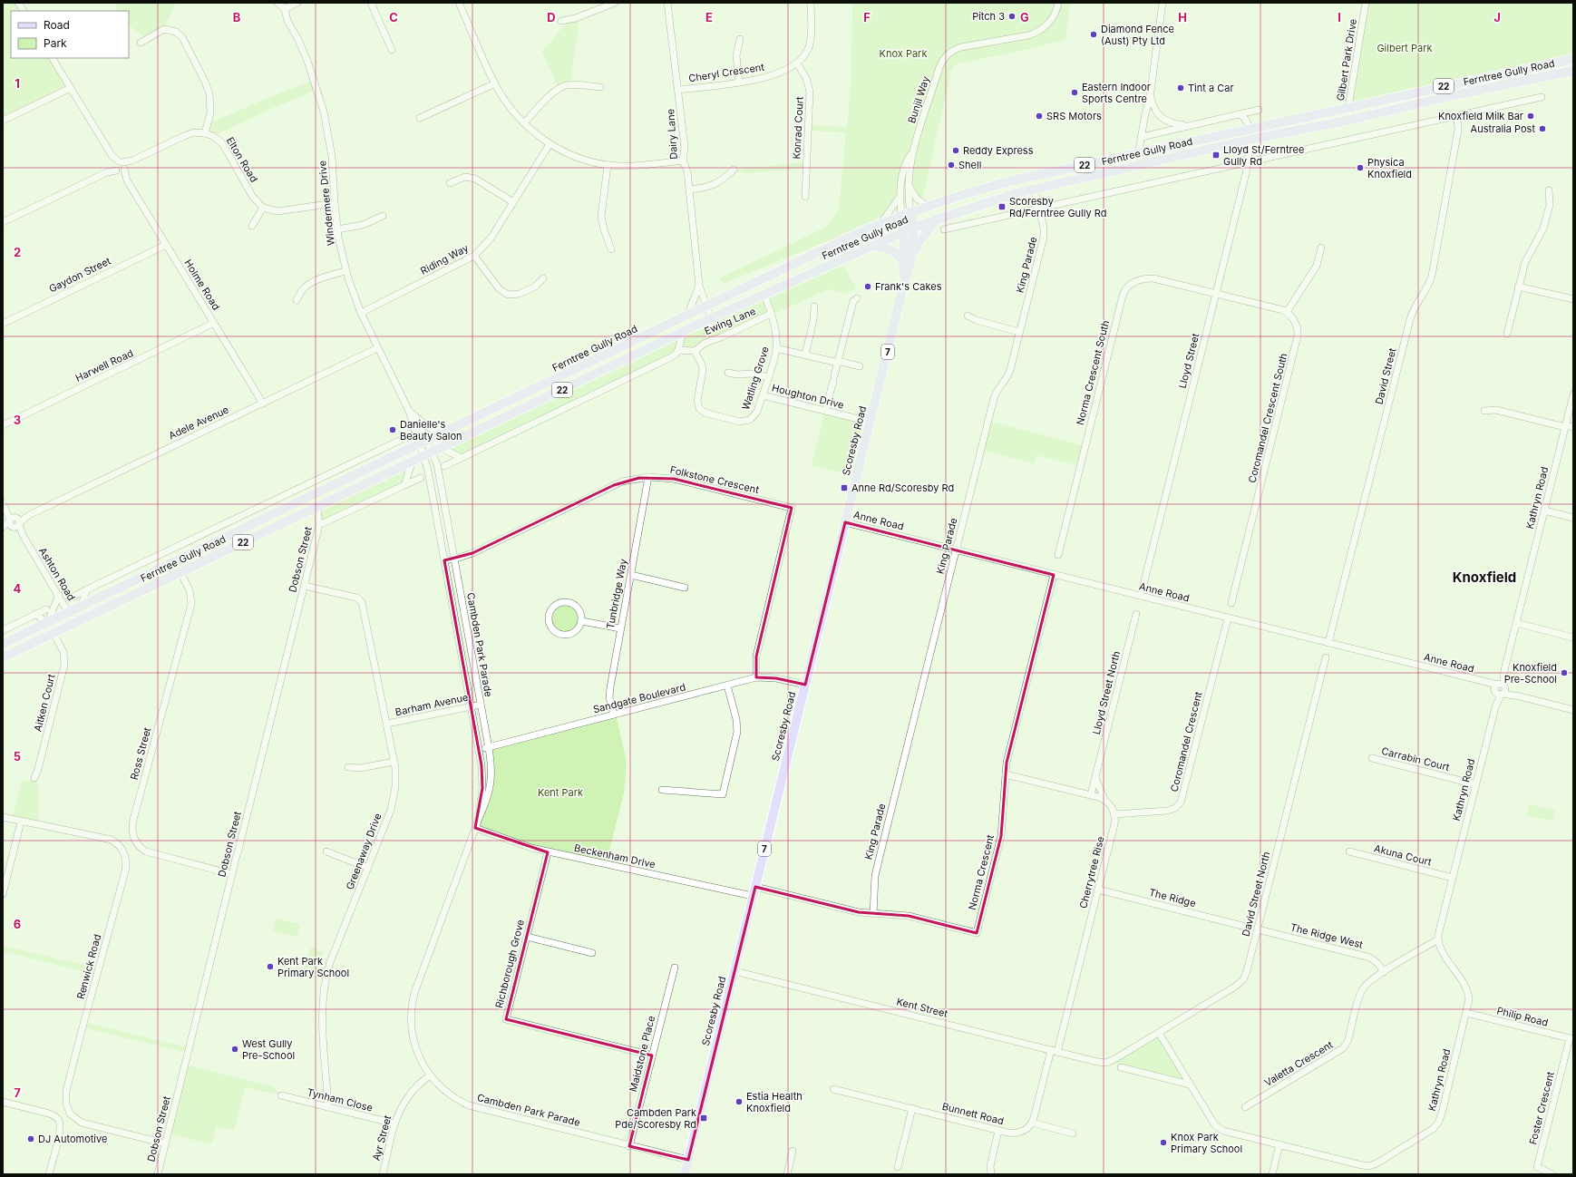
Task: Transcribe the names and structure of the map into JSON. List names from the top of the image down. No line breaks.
{"streets":{"main road":["Ferntree Gully Road","22","7","Scoresby Road"],"street":["Gilbert Park Drive","Cheryl Crescent","Bunjil Way","Konrad Court","Dairy Lane","Elton Road","Windermere Drive","Riding Way","King Parade","Gaydon Street","Holme Road","Ewing Lane","Lloyd Street","Harwell Road","Norma Crescent South","David Street","Watling Grove","Houghton Drive","Coromandel Crescent South","Adele Avenue","Folkstone Crescent","Kathryn Road","Anne Road","Dobson Street","Ashton Road","Tunbridge Way","Cambden Park Parade","Lloyd Street North","Sandgate Boulevard","Aitken Court","Barham Avenue","Coromandel Crescent","Ross Street","Carrabin Court","Greenaway Drive","Akuna Court","Beckenham Drive","Norma Crescent","Cherrytree Rise","David Street North","The Ridge","The Ridge West","Richborough Grove","Renwick Road","Kent Street","Philip Road","Maidstone Place","Valetta Crescent","Tynham Close","Foster Crescent","Bunnett Road","Ayr Street"]},"crossings":[["Gilbert Park Drive","Ferntree Gully Road"],["Cheryl Crescent","Konrad Court"],["Cheryl Crescent","Dairy Lane"],["Ferntree Gully Road","Bunjil Way"],["Ferntree Gully Road","Dairy Lane"],["Ferntree Gully Road","Windermere Drive"],["Ferntree Gully Road","King Parade"],["Ferntree Gully Road","7"],["Ferntree Gully Road","Lloyd Street"],["Ferntree Gully Road","Watling Grove"],["Ferntree Gully Road","Scoresby Road"],["Ferntree Gully Road","Dobson Street"],["Ferntree Gully Road","Ashton Road"],["Ferntree Gully Road","Cambden Park Parade"],["Ferntree Gully Road","Aitken Court"],["Ferntree Gully Road","Ross Street"],["Bunjil Way","7"],["Windermere Drive","Riding Way"],["Windermere Drive","Adele Avenue"],["Windermere Drive","Cambden Park Parade"],["King Parade","Anne Road"],["King Parade","Norma Crescent"],["Gaydon Street","Holme Road"],["Holme Road","Harwell Road"],["Holme Road","Adele Avenue"],["Ewing Lane","Watling Grove"],["7","Scoresby Road"],["Lloyd Street","Norma Crescent South"],["Lloyd Street","Anne Road"],["David Street","Anne Road"],["Watling Grove","Houghton Drive"],["Houghton Drive","Scoresby Road"],["Adele Avenue","Ashton Road"],["Scoresby Road","Anne Road"],["Scoresby Road","Cambden Park Parade"],["Scoresby Road","Sandgate Boulevard"],["Scoresby Road","Beckenham Drive"],["Scoresby Road","Norma Crescent"],["Scoresby Road","Kent Street"],["Folkstone Crescent","Tunbridge Way"],["Folkstone Crescent","Cambden Park Parade"],["Folkstone Crescent","Sandgate Boulevard"],["Kathryn Road","Anne Road"],["Kathryn Road","Carrabin Court"],["Kathryn Road","Akuna Court"],["Kathryn Road","David Street North"],["Kathryn Road","Philip Road"],["Kathryn Road","Valetta Crescent"],["Anne Road","Coromandel Crescent"],["Anne Road","Norma Crescent"],["Dobson Street","Ross Street"],["Dobson Street","Greenaway Drive"],["Dobson Street","Renwick Road"],["Tunbridge Way","Sandgate Boulevard"],["Cambden Park Parade","Sandgate Boulevard"],["Cambden Park Parade","Barham Avenue"],["Cambden Park Parade","Beckenham Drive"],["Cambden Park Parade","Maidstone Place"],["Cambden Park Parade","Ayr Street"],["Barham Avenue","Greenaway Drive"],["Coromandel Crescent","Cherrytree Rise"],["Greenaway Drive","Tynham Close"],["Beckenham Drive","Richborough Grove"],["Cherrytree Rise","The Ridge"],["Cherrytree Rise","Kent Street"],["David Street North","The Ridge West"],["David Street North","Kent Street"],["The Ridge West","Valetta Crescent"],["Richborough Grove","Maidstone Place"],["Philip Road","Foster Crescent"],["Tynham Close","Ayr Street"]],"districts":["Knoxfield"],"parks":["Gilbert Park","Knox Park","Kent Park"],"places":{"other":["Pitch 3","Diamond Fence (Aust) Pty Ltd","Tint a Car","Eastern Indoor Sports Centre","SRS Motors","Knoxfield Milk Bar","Australia Post","Reddy Express","Shell","Physica Knoxfield","Frank's Cakes","Danielle's Beauty Salon","Knoxfield Pre-School","Kent Park Primary School","West Gully Pre-School","Estia Health Knoxfield","DJ Automotive","Knox Park Primary School"],"transit":["Lloyd St/Ferntree Gully Rd","Scoresby Rd/Ferntree Gully Rd","Anne Rd/Scoresby Rd","Cambden Park Pde/Scoresby Rd"]},"legend":["Road","Park"],"grid":{"columns":["B","C","D","E","F","G","H","I","J"],"rows":["1","2","3","4","5","6","7"]}}
